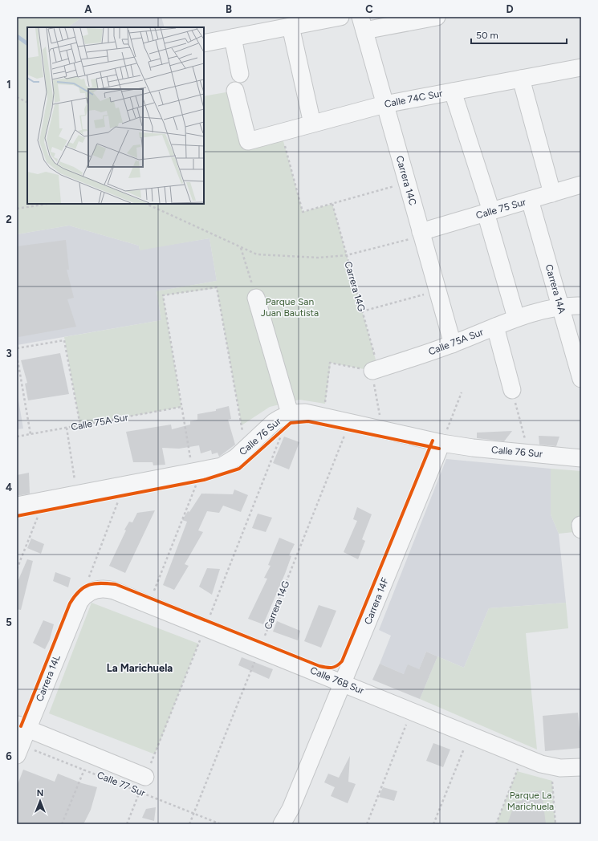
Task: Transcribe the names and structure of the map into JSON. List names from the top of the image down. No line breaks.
{"streets":{"street":["Calle 74C Sur","Carrera 14C","Calle 75 Sur","Carrera 14A","Calle 75A Sur","Calle 76 Sur","Carrera 14F","Carrera 14L","Calle 76B Sur"],"path":["Carrera 14G","Calle 77 Sur"]},"crossings":[["Calle 74C Sur","Carrera 14C"],["Carrera 14C","Calle 75 Sur"],["Carrera 14C","Calle 75A Sur"],["Calle 75 Sur","Carrera 14A"],["Carrera 14G","Calle 75A Sur"],["Carrera 14G","Calle 76 Sur"],["Carrera 14G","Calle 76B Sur"],["Carrera 14G","Calle 77 Sur"],["Carrera 14A","Calle 75A Sur"],["Calle 76 Sur","Carrera 14F"],["Carrera 14F","Calle 76B Sur"],["Carrera 14L","Calle 76B Sur"],["Carrera 14L","Calle 77 Sur"]],"districts":["La Marichuela"],"parks":["Parque San Juan Bautista","Parque La Marichuela"],"scale_bar":"50 m","north":"top","grid":{"columns":["A","B","C","D"],"rows":["1","2","3","4","5","6"]}}
